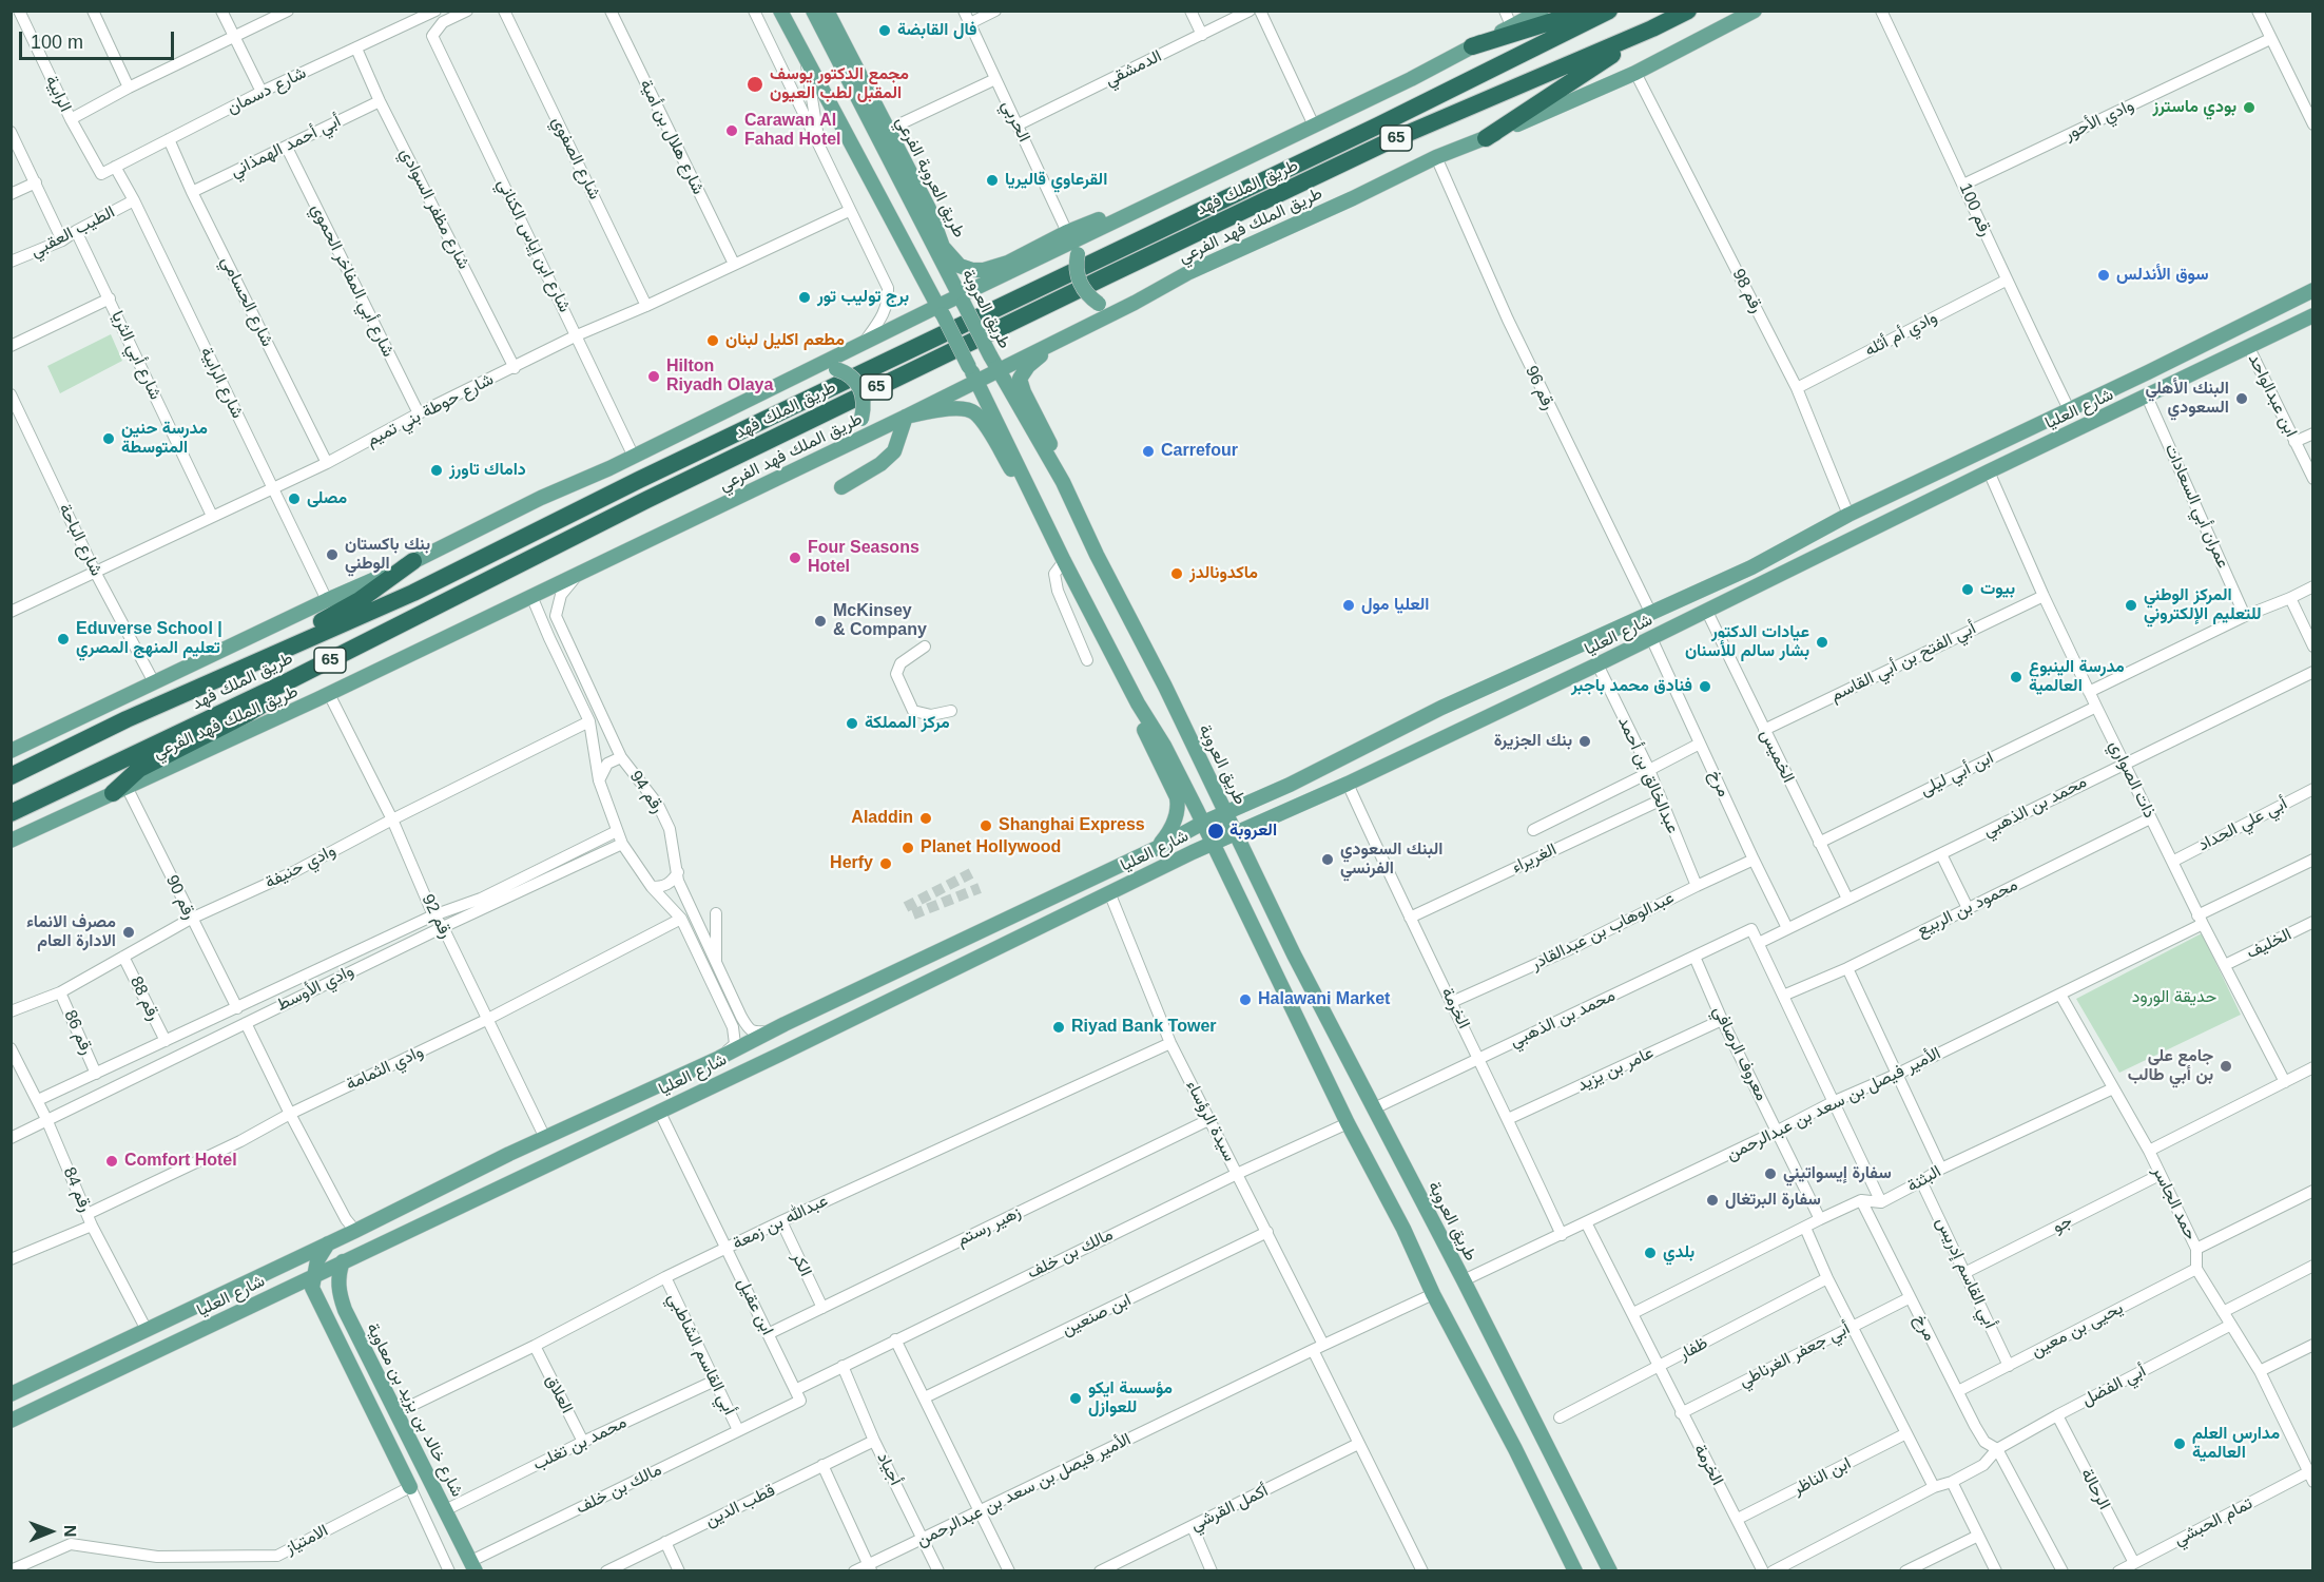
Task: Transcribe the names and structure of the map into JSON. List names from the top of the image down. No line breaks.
{"streets":{"highway":["65","طريق الملك فهد"],"main road":["طريق العروبة الفرعي","طريق الملك فهد الفرعي","طريق العروبة","شارع العليا","شارع خالد بن يزيد بن معاوية"],"street":["الدمشقي","شارع دسمان","الرابية","وادي الأحور","الحربي","شارع هلال بن أمية","أبي أحمد الهمذاني","شارع الصفوي","شارع مظفر السوادي","رقم 100","الطيب العقبي","شارع ابن إياس الكناني","شارع أبي المفاخر الحموي","رقم 98","شارع الحسامي","وادي أم أثله","شارع أبي الثريا","شارع الرابية","رقم 96","ابن عبدالواحد","شارع حوطة بني تميم","عمران أبي السعادات","شارع الباحة","أبي الفتح بن أبي القاسم","الخميس","ابن أبي ليلى","عبدالخالق بن أحمد","ذات الصواري","مرخ","رقم 94","محمد بن الذهبي","أبي علي الحداد","الغريراء","وادي حنيفة","رقم 90","محمود بن الربيع","رقم 92","عبدالوهاب بن عبدالقادر","الخليف","وادي الأوسط","رقم 88","الخرمة","رقم 86","معروف الرصافي","وادي الثمامة","عامر بن يزيد","الأمير فيصل بن سعد بن عبدالرحمن","سيدة الرؤساء","البثنة","رقم 84","حمد الجاسر","عبدالله بن زمعة","جو","زهير رستم","مالك بن خلف","الكر","أبي القاسم إدريس","ابن عقيل","ابن صنعين","يحيى بن معين","ظفار","أبي القاسم الشاطبي","أبي جعفر الغرناطي","أبي الفضل","العلاق","محمد بن تغلب","أجياد","ابن الناظر","الرحالة","قطب الدين","أكمل القرشي","تمام الحبشي","الامتياز"]},"crossings":[["الدمشقي","الحربي"],["شارع دسمان","الرابية"],["شارع دسمان","شارع مظفر السوادي"],["شارع دسمان","شارع الحسامي"],["شارع دسمان","شارع الرابية"],["وادي الأحور","رقم 100"],["الحربي","طريق العروبة الفرعي"],["شارع هلال بن أمية","شارع حوطة بني تميم"],["أبي أحمد الهمذاني","شارع مظفر السوادي"],["أبي أحمد الهمذاني","شارع أبي المفاخر الحموي"],["أبي أحمد الهمذاني","شارع الحسامي"],["شارع الصفوي","شارع حوطة بني تميم"],["شارع مظفر السوادي","شارع حوطة بني تميم"],["رقم 100","وادي أم أثله"],["رقم 100","شارع العليا"],["طريق الملك فهد الفرعي","رقم 98"],["طريق الملك فهد الفرعي","طريق العروبة"],["طريق الملك فهد الفرعي","رقم 96"],["طريق الملك فهد الفرعي","رقم 94"],["طريق الملك فهد الفرعي","رقم 90"],["طريق الملك فهد الفرعي","رقم 92"],["الطيب العقبي","شارع أبي الثريا"],["الطيب العقبي","شارع الرابية"],["شارع ابن إياس الكناني","شارع حوطة بني تميم"],["شارع أبي المفاخر الحموي","شارع حوطة بني تميم"],["رقم 98","وادي أم أثله"],["رقم 98","شارع العليا"],["شارع الحسامي","شارع حوطة بني تميم"],["طريق العروبة","شارع العليا"],["طريق العروبة","محمد بن الذهبي"],["طريق العروبة","الأمير فيصل بن سعد بن عبدالرحمن"],["شارع أبي الثريا","شارع حوطة بني تميم"],["شارع الرابية","شارع حوطة بني تميم"],["رقم 96","شارع العليا"],["ابن عبدالواحد","شارع العليا"],["شارع العليا","عمران أبي السعادات"],["شارع العليا","الخميس"],["شارع العليا","عبدالخالق بن أحمد"],["شارع العليا","ذات الصواري"],["شارع العليا","مرخ"],["شارع العليا","رقم 94"],["شارع العليا","رقم 92"],["شارع العليا","الخرمة"],["شارع العليا","سيدة الرؤساء"],["شارع العليا","رقم 84"],["شارع العليا","ابن عقيل"],["شارع العليا","شارع خالد بن يزيد بن معاوية"],["شارع حوطة بني تميم","شارع الباحة"],["أبي الفتح بن أبي القاسم","الخميس"],["أبي الفتح بن أبي القاسم","ذات الصواري"],["الخميس","ابن أبي ليلى"],["الخميس","محمد بن الذهبي"],["ابن أبي ليلى","ذات الصواري"],["عبدالخالق بن أحمد","الغريراء"],["عبدالخالق بن أحمد","عبدالوهاب بن عبدالقادر"],["ذات الصواري","محمد بن الذهبي"],["ذات الصواري","أبي علي الحداد"],["ذات الصواري","محمود بن الربيع"],["ذات الصواري","الخليف"],["ذات الصواري","الأمير فيصل بن سعد بن عبدالرحمن"],["مرخ","محمد بن الذهبي"],["مرخ","عبدالوهاب بن عبدالقادر"],["مرخ","يحيى بن معين"],["مرخ","أبي جعفر الغرناطي"],["مرخ","أبي الفضل"],["رقم 94","وادي حنيفة"],["رقم 94","وادي الأوسط"],["رقم 94","وادي الثمامة"],["محمد بن الذهبي","الخرمة"],["محمد بن الذهبي","معروف الرصافي"],["الغريراء","الخرمة"],["وادي حنيفة","رقم 90"],["وادي حنيفة","رقم 92"],["وادي حنيفة","رقم 88"],["وادي حنيفة","رقم 86"],["رقم 90","وادي الأوسط"],["رقم 92","وادي الأوسط"],["رقم 92","وادي الثمامة"],["عبدالوهاب بن عبدالقادر","الخرمة"],["وادي الأوسط","رقم 88"],["وادي الأوسط","رقم 86"],["وادي الأوسط","رقم 84"],["الخرمة","عامر بن يزيد"],["الخرمة","الأمير فيصل بن سعد بن عبدالرحمن"],["الخرمة","ظفار"],["الخرمة","أبي جعفر الغرناطي"],["الخرمة","ابن الناظر"],["معروف الرصافي","عامر بن يزيد"],["معروف الرصافي","الأمير فيصل بن سعد بن عبدالرحمن"],["وادي الثمامة","رقم 84"],["الأمير فيصل بن سعد بن عبدالرحمن","سيدة الرؤساء"],["الأمير فيصل بن سعد بن عبدالرحمن","حمد الجاسر"],["الأمير فيصل بن سعد بن عبدالرحمن","أجياد"],["سيدة الرؤساء","عبدالله بن زمعة"],["سيدة الرؤساء","زهير رستم"],["سيدة الرؤساء","مالك بن خلف"],["سيدة الرؤساء","ابن صنعين"],["سيدة الرؤساء","أكمل القرشي"],["البثنة","حمد الجاسر"],["البثنة","أبي القاسم إدريس"],["حمد الجاسر","جو"],["حمد الجاسر","يحيى بن معين"],["حمد الجاسر","أبي الفضل"],["حمد الجاسر","تمام الحبشي"],["عبدالله بن زمعة","الكر"],["عبدالله بن زمعة","ابن عقيل"],["عبدالله بن زمعة","أبي القاسم الشاطبي"],["عبدالله بن زمعة","العلاق"],["عبدالله بن زمعة","شارع خالد بن يزيد بن معاوية"],["جو","أبي القاسم إدريس"],["زهير رستم","الكر"],["زهير رستم","ابن عقيل"],["مالك بن خلف","ابن عقيل"],["مالك بن خلف","أبي القاسم الشاطبي"],["مالك بن خلف","شارع خالد بن يزيد بن معاوية"],["مالك بن خلف","أجياد"],["أبي القاسم إدريس","يحيى بن معين"],["أبي القاسم الشاطبي","محمد بن تغلب"],["أبي الفضل","الرحالة"],["العلاق","محمد بن تغلب"],["شارع خالد بن يزيد بن معاوية","محمد بن تغلب"],["أجياد","قطب الدين"],["الرحالة","تمام الحبشي"]],"parks":["حديقة الورود"],"places":["فال القابضة","مجمع الدكتور يوسف المقبل لطب العيون","بودي ماسترز","Carawan Al Fahad Hotel","القرعاوي قاليريا","سوق الأندلس","برج توليب تور","مطعم اكليل لبنان","Hilton Riyadh Olaya","البنك الأهلي السعودي","مدرسة حنين المتوسطة","Carrefour","داماك تاورز","مصلى","بنك باكستان الوطني","Four Seasons Hotel","ماكدونالدز","بيوت","العليا مول","المركز الوطني للتعليم الإلكتروني","McKinsey & Company","Eduverse School | تعليم المنهج المصري","عيادات الدكتور بشار سالم للأسنان","مدرسة الينبوع العالمية","فنادق محمد باجبر","مركز المملكة","بنك الجزيرة","Aladdin","Shanghai Express","العروبة","Planet Hollywood","البنك السعودي الفرنسي","Herfy","مصرف الانماء الادارة العام","Halawani Market","Riyad Bank Tower","جامع علي بن أبي طالب","Comfort Hotel","سفارة إيسواتيني","سفارة البرتغال","بلدي","مؤسسة ايكو للعوازل","مدارس العلم العالمية"],"scale_bar":"100 m","north":"right"}
